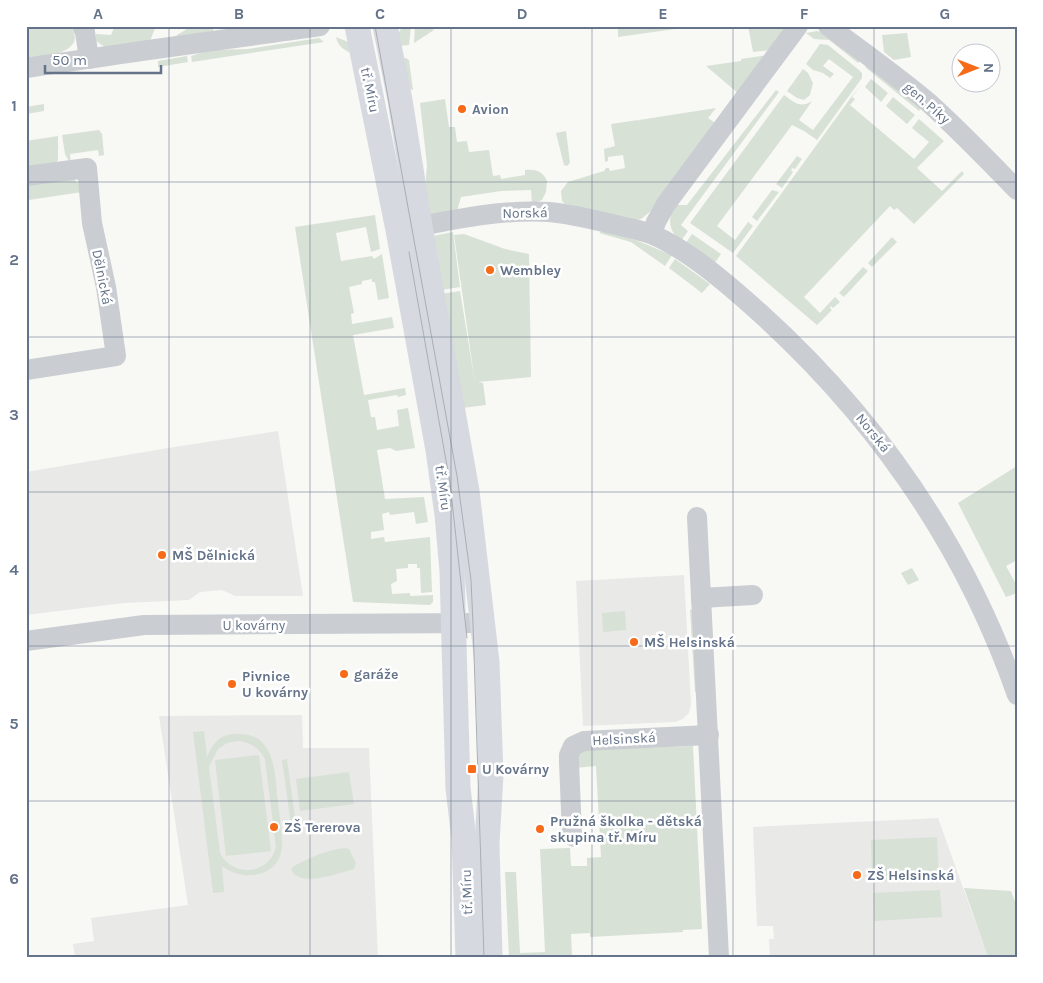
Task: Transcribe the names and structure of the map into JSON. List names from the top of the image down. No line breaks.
{"streets":{"main road":["tř. Míru"],"street":["gen. Píky","Norská","Dělnická","U kovárny","Helsinská"]},"crossings":[["tř. Míru","Norská"],["tř. Míru","U kovárny"]],"places":{"other":["Avion","Wembley","MŠ Dělnická","MŠ Helsinská","garáže","Pivnice U kovárny","ZŠ Tererova","Pružná školka - dětská skupina tř. Míru","ZŠ Helsinská"],"transit":["U Kovárny"]},"scale_bar":"50 m","north":"right","grid":{"columns":["A","B","C","D","E","F","G"],"rows":["1","2","3","4","5","6"]}}
